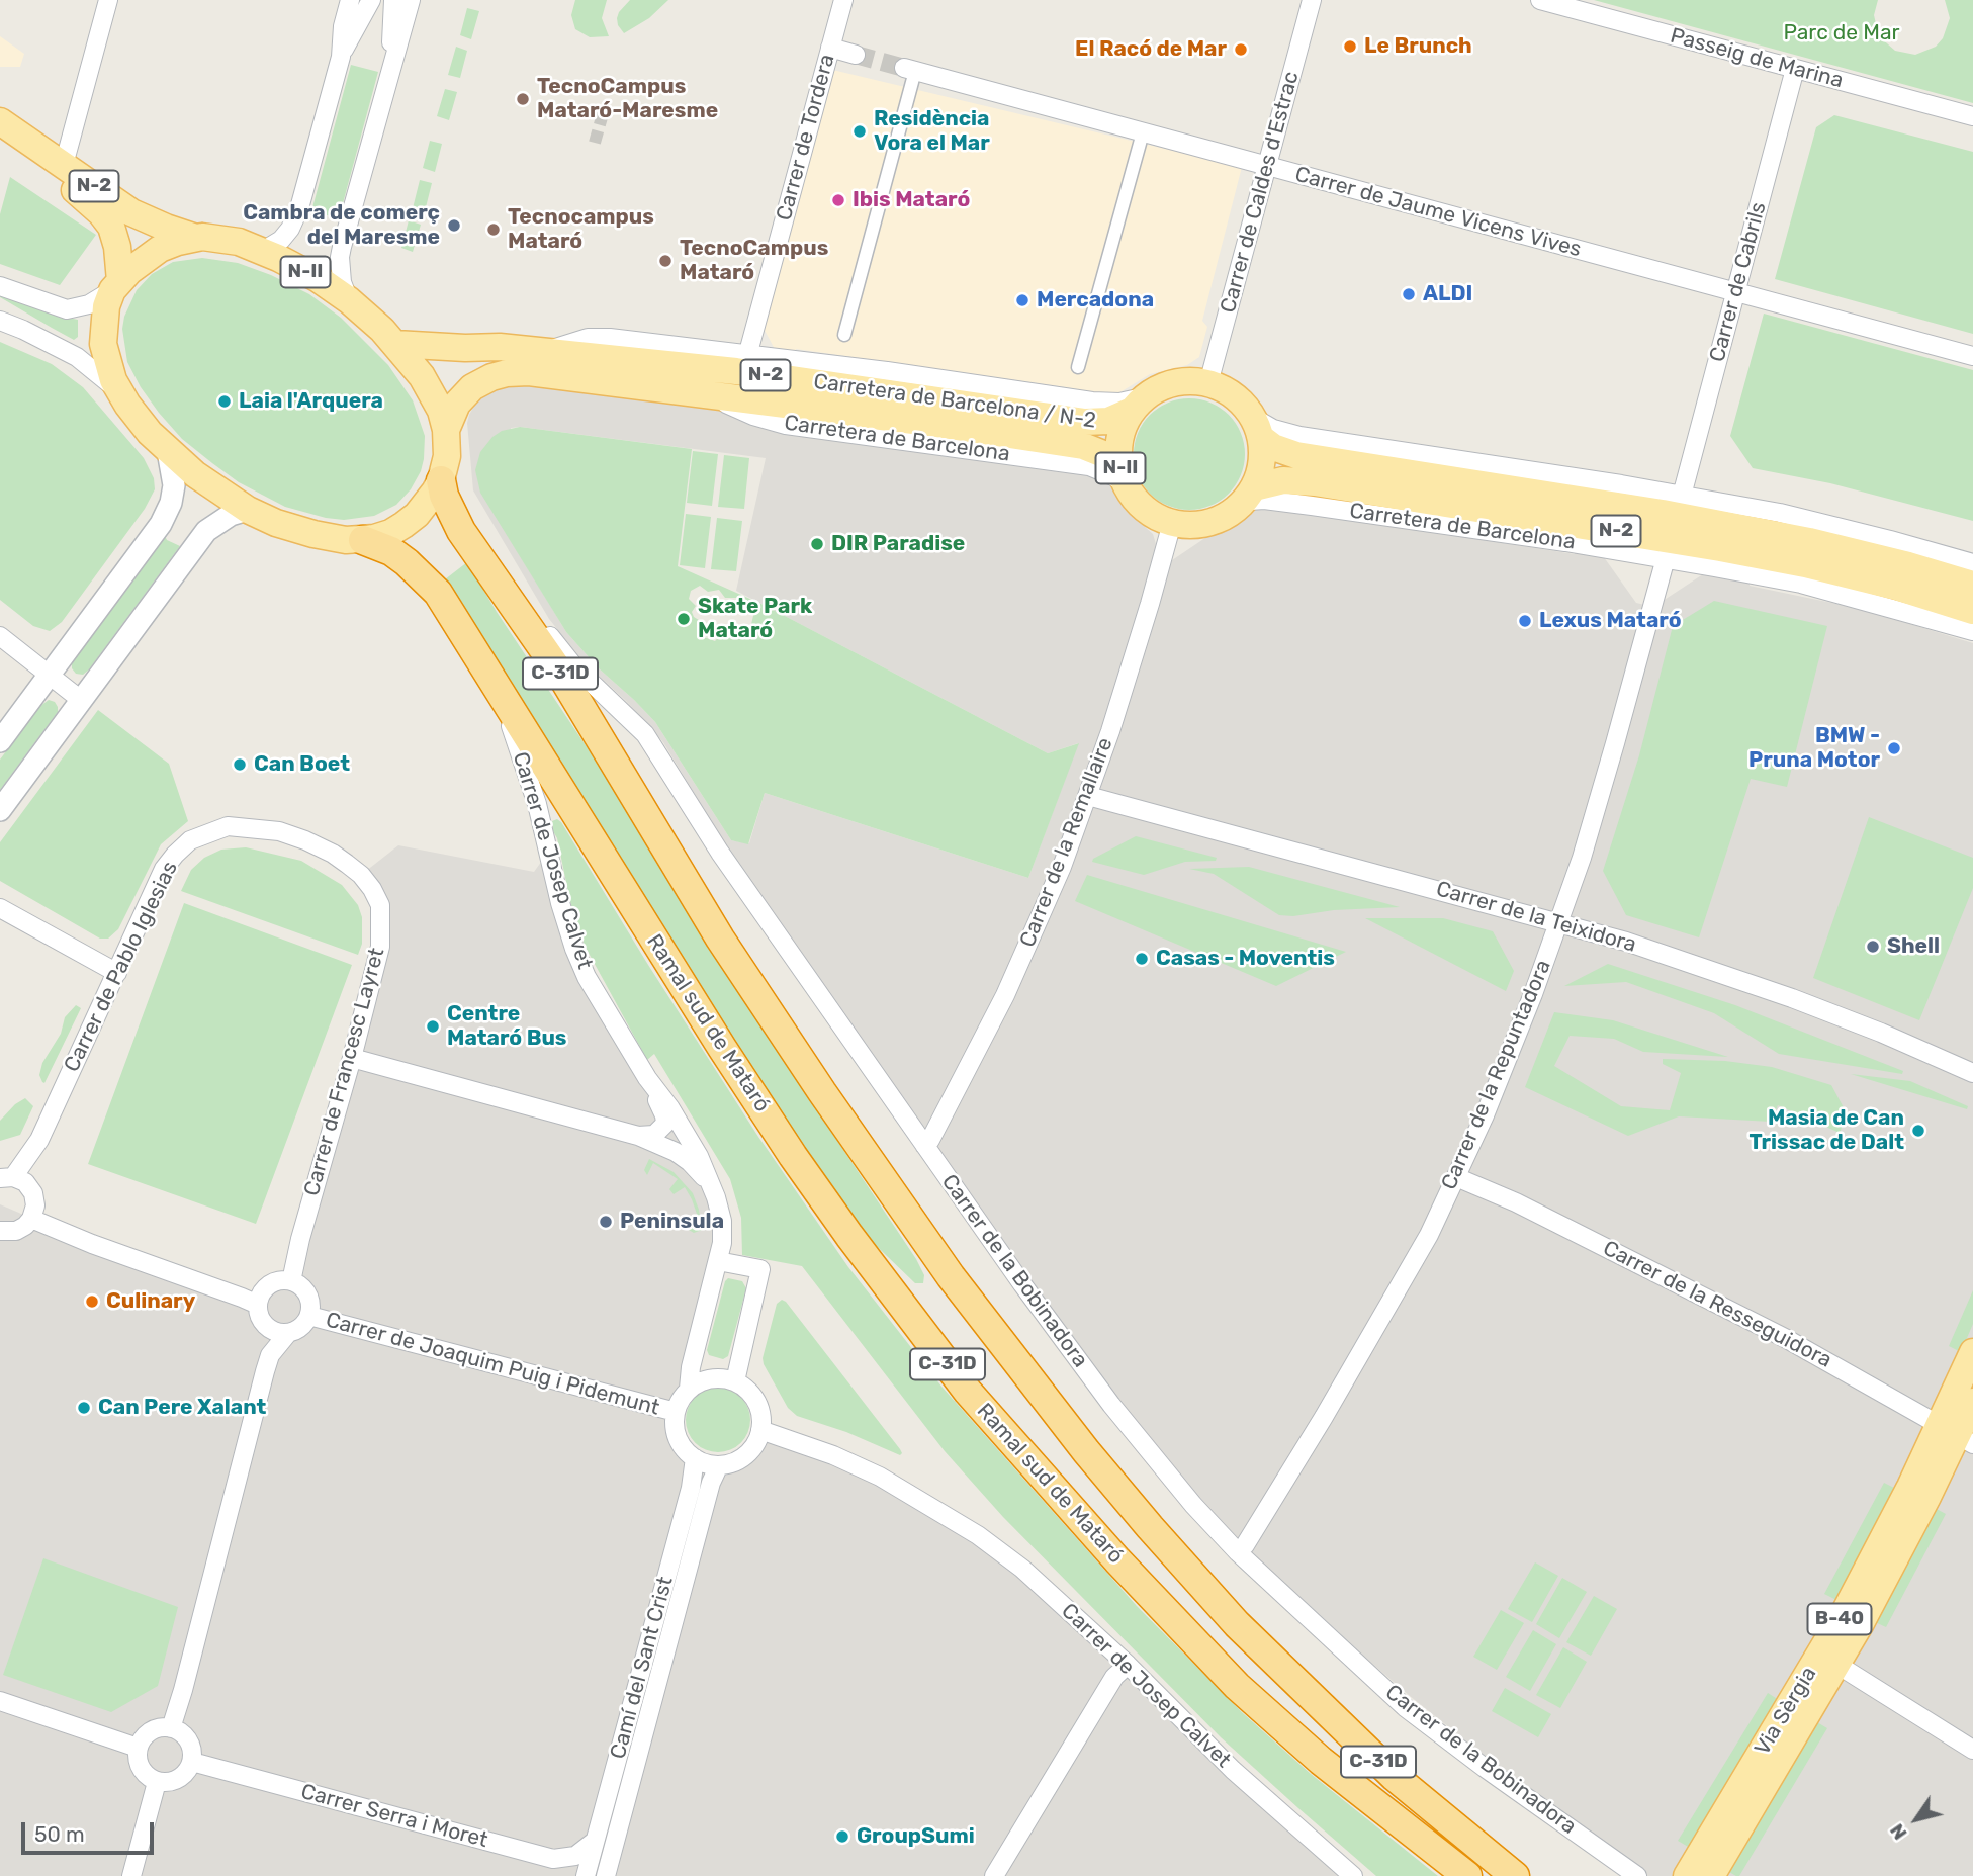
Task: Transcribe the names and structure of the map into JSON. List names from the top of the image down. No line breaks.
{"streets":{"highway":["C-31D","Ramal sud de Mataró"],"main road":["N-2","N-II","Carretera de Barcelona / N-2","B-40","Via Sèrgia"],"street":["Passeig de Marina","Carrer de Tordera","Carrer de Caldes d'Estrac","Carrer de Jaume Vicens Vives","Carrer de Cabrils","Carretera de Barcelona","Carrer de la Remallaire","Carrer de Josep Calvet","Carrer de la Teixidora","Carrer de Pablo Iglesias","Carrer de Francesc Layret","Carrer de la Repuntadora","Carrer de la Bobinadora","Carrer de la Resseguidora","Carrer de Joaquim Puig i Pidemunt","Camí del Sant Crist","Carrer Serra i Moret"]},"crossings":[["Passeig de Marina","Carrer de Cabrils"],["N-2","Carrer de Caldes d'Estrac"],["N-2","N-II"],["N-2","Carretera de Barcelona / N-2"],["N-2","Carretera de Barcelona"],["N-2","Carrer de la Remallaire"],["Carrer de Caldes d'Estrac","Carrer de Jaume Vicens Vives"],["Carrer de Caldes d'Estrac","N-II"],["Carrer de Caldes d'Estrac","Carretera de Barcelona / N-2"],["Carrer de Caldes d'Estrac","Carretera de Barcelona"],["Carrer de Caldes d'Estrac","Carrer de la Remallaire"],["Carrer de Jaume Vicens Vives","Carrer de Cabrils"],["N-II","Carretera de Barcelona / N-2"],["N-II","Carretera de Barcelona"],["N-II","C-31D"],["N-II","Carrer de la Remallaire"],["Carretera de Barcelona / N-2","Carretera de Barcelona"],["Carretera de Barcelona / N-2","Carrer de la Remallaire"],["Carretera de Barcelona","Carrer de la Remallaire"],["Carretera de Barcelona","Carrer de la Repuntadora"],["C-31D","Carrer de Josep Calvet"],["C-31D","Ramal sud de Mataró"],["C-31D","Carrer de la Bobinadora"],["Carrer de la Remallaire","Carrer de la Teixidora"],["Carrer de la Remallaire","Carrer de la Bobinadora"],["Carrer de Josep Calvet","Ramal sud de Mataró"],["Carrer de Josep Calvet","Carrer de Joaquim Puig i Pidemunt"],["Carrer de Josep Calvet","Camí del Sant Crist"],["Carrer de la Teixidora","Carrer de la Repuntadora"],["Carrer de Pablo Iglesias","Carrer de Francesc Layret"],["Carrer de Francesc Layret","Carrer de Joaquim Puig i Pidemunt"],["Carrer de la Repuntadora","Carrer de la Bobinadora"],["Carrer de la Repuntadora","Carrer de la Resseguidora"],["Carrer de la Resseguidora","Via Sèrgia"],["Carrer de Joaquim Puig i Pidemunt","Camí del Sant Crist"]],"parks":["Parc de Mar"],"places":["Le Brunch","El Racó de Mar","TecnoCampus Mataró-Maresme","Residència Vora el Mar","Ibis Mataró","Cambra de comerç del Maresme","Tecnocampus Mataró","TecnoCampus Mataró","ALDI","Mercadona","Laia l'Arquera","DIR Paradise","Skate Park Mataró","Lexus Mataró","BMW - Pruna Motor","Can Boet","Shell","Casas - Moventis","Centre Mataró Bus","Masia de Can Trissac de Dalt","Peninsula","Culinary","Can Pere Xalant","GroupSumi"],"scale_bar":"50 m","north":"bottom left"}
